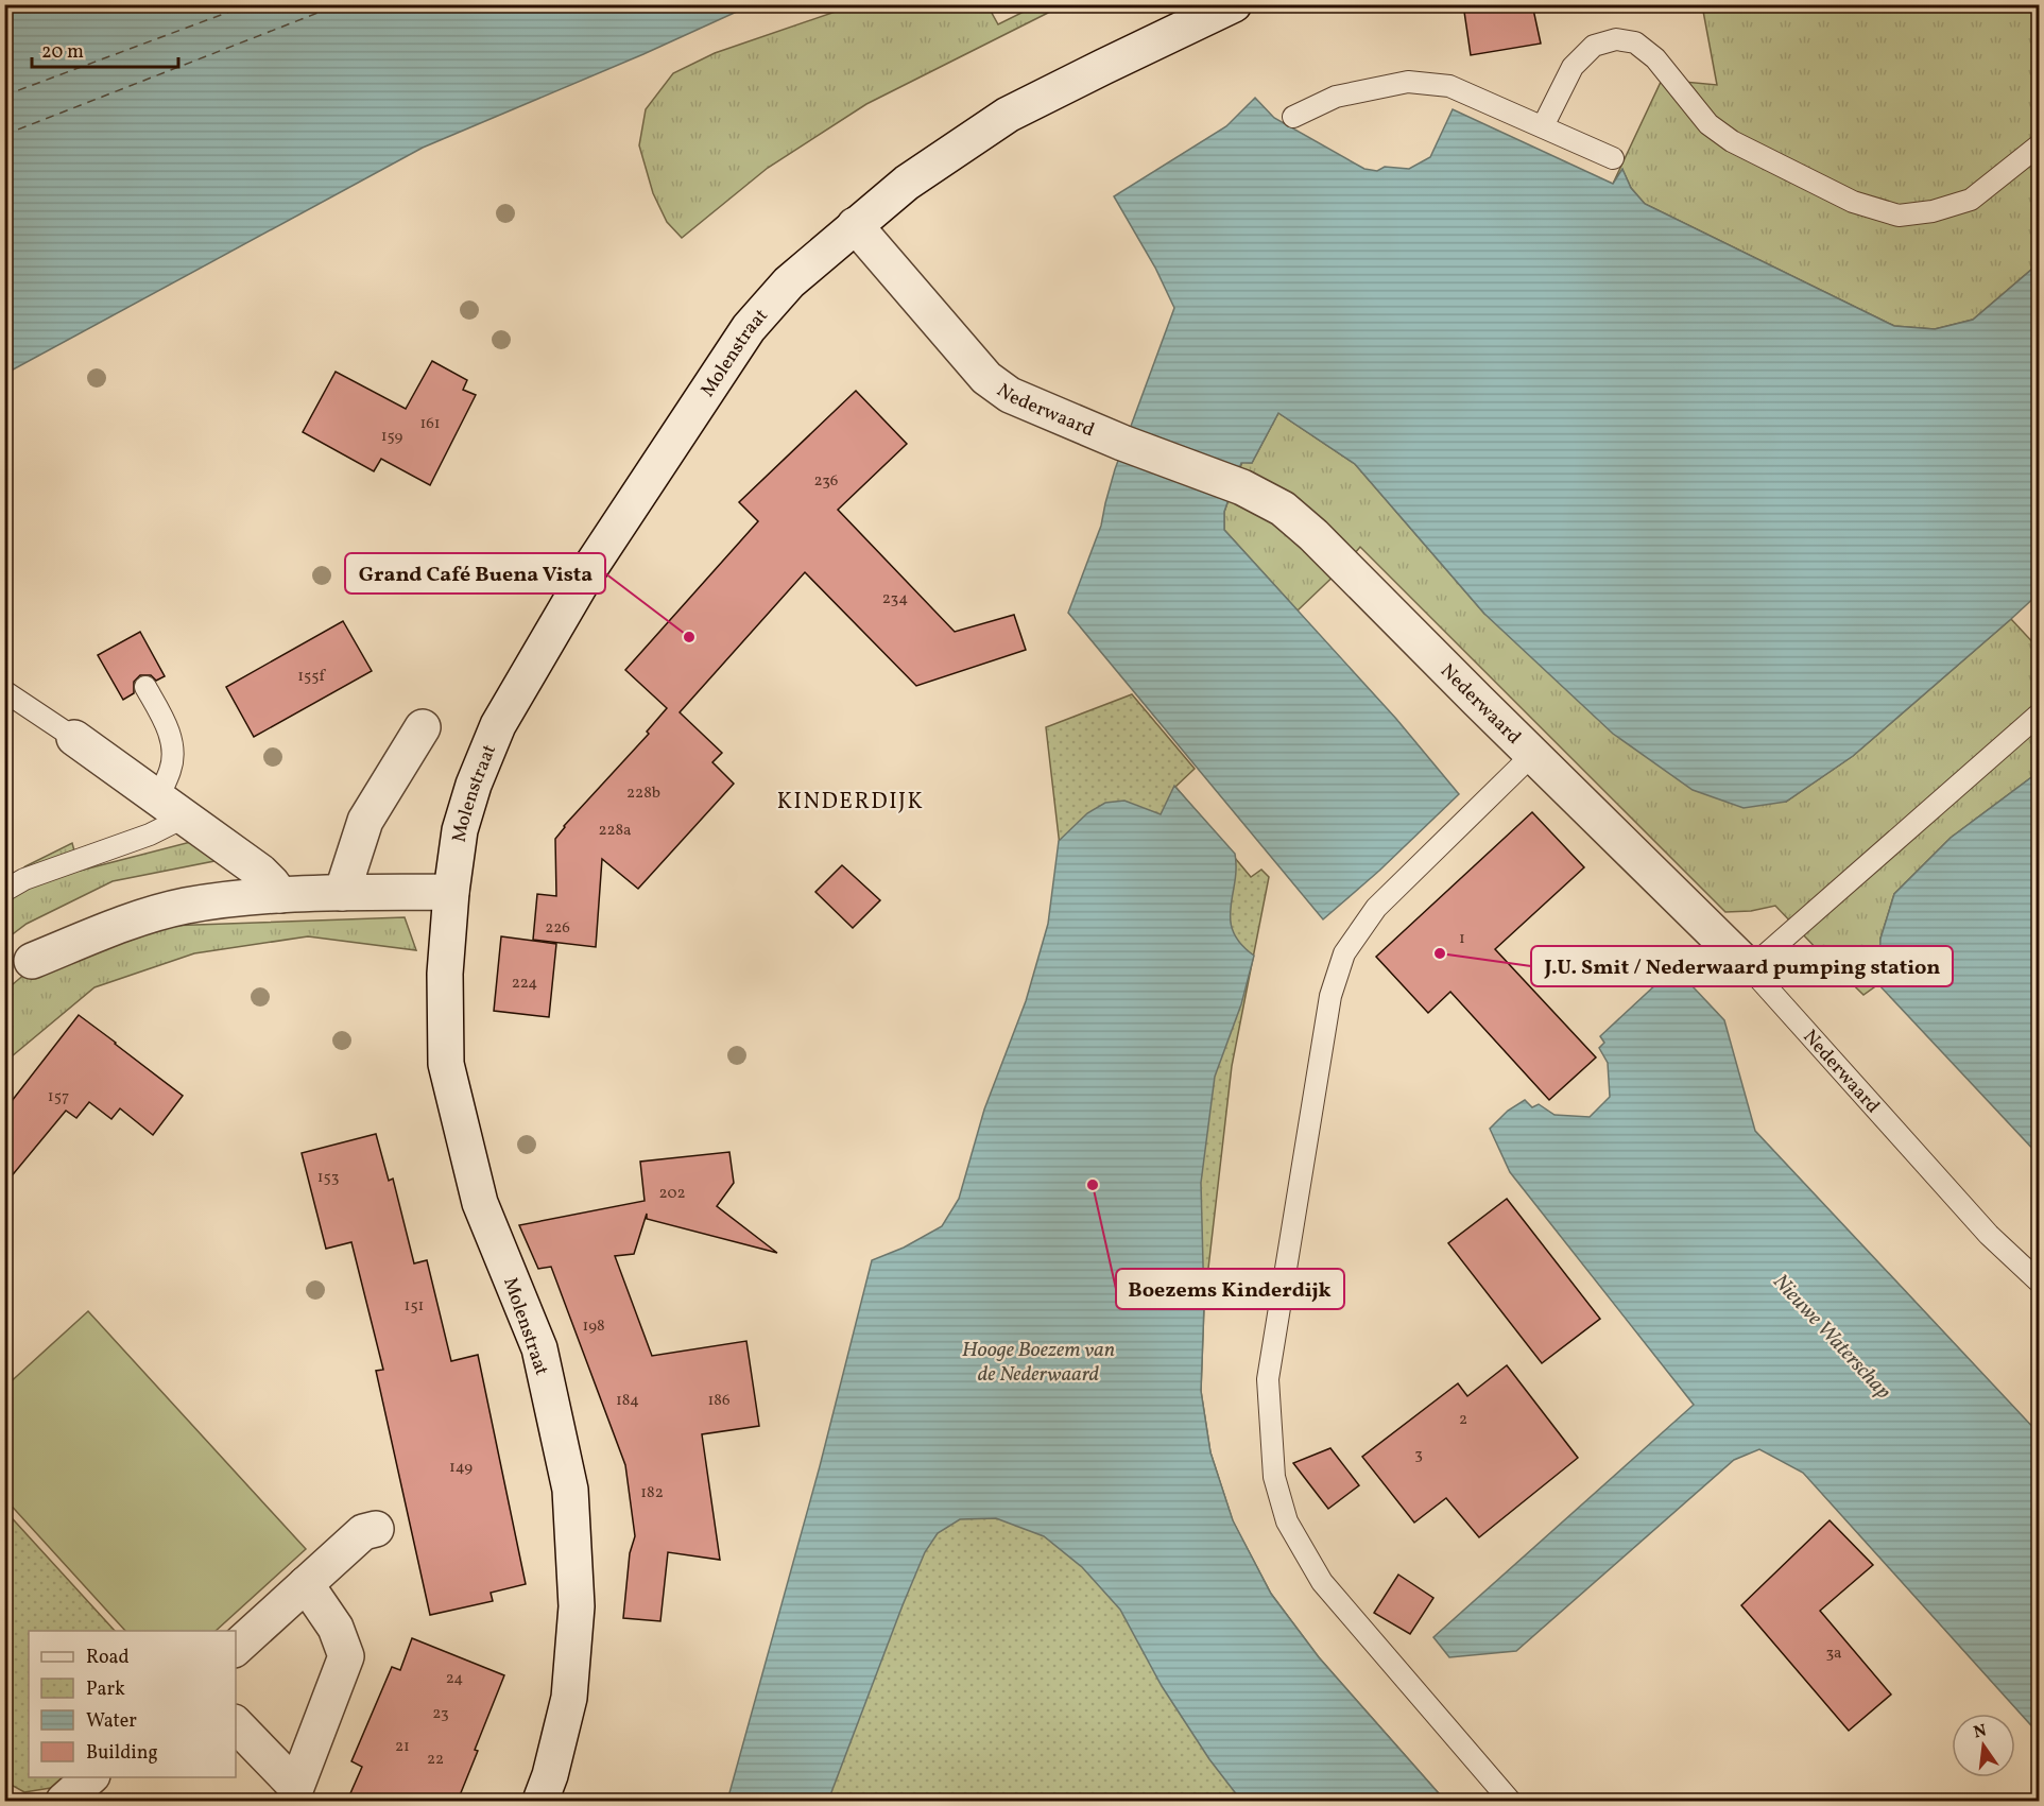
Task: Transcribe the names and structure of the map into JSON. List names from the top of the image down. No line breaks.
{"streets":{"street":["Molenstraat","Nederwaard"]},"crossings":[["Molenstraat","Nederwaard"]],"districts":["KINDERDIJK"],"water":["Nieuwe Waterschap","Hooge Boezem van de Nederwaard"],"places":["Grand Café Buena Vista","J.U. Smit / Nederwaard pumping station","Boezems Kinderdijk"],"house_numbers":["161","159","236","234","155f","228b","228a","226","1","224","157","153","202","151","198","184","186","2","3","149","182","3a","24","23","21","22"],"legend":["Road","Park","Water","Building"],"scale_bar":"20 m","north":"top"}
